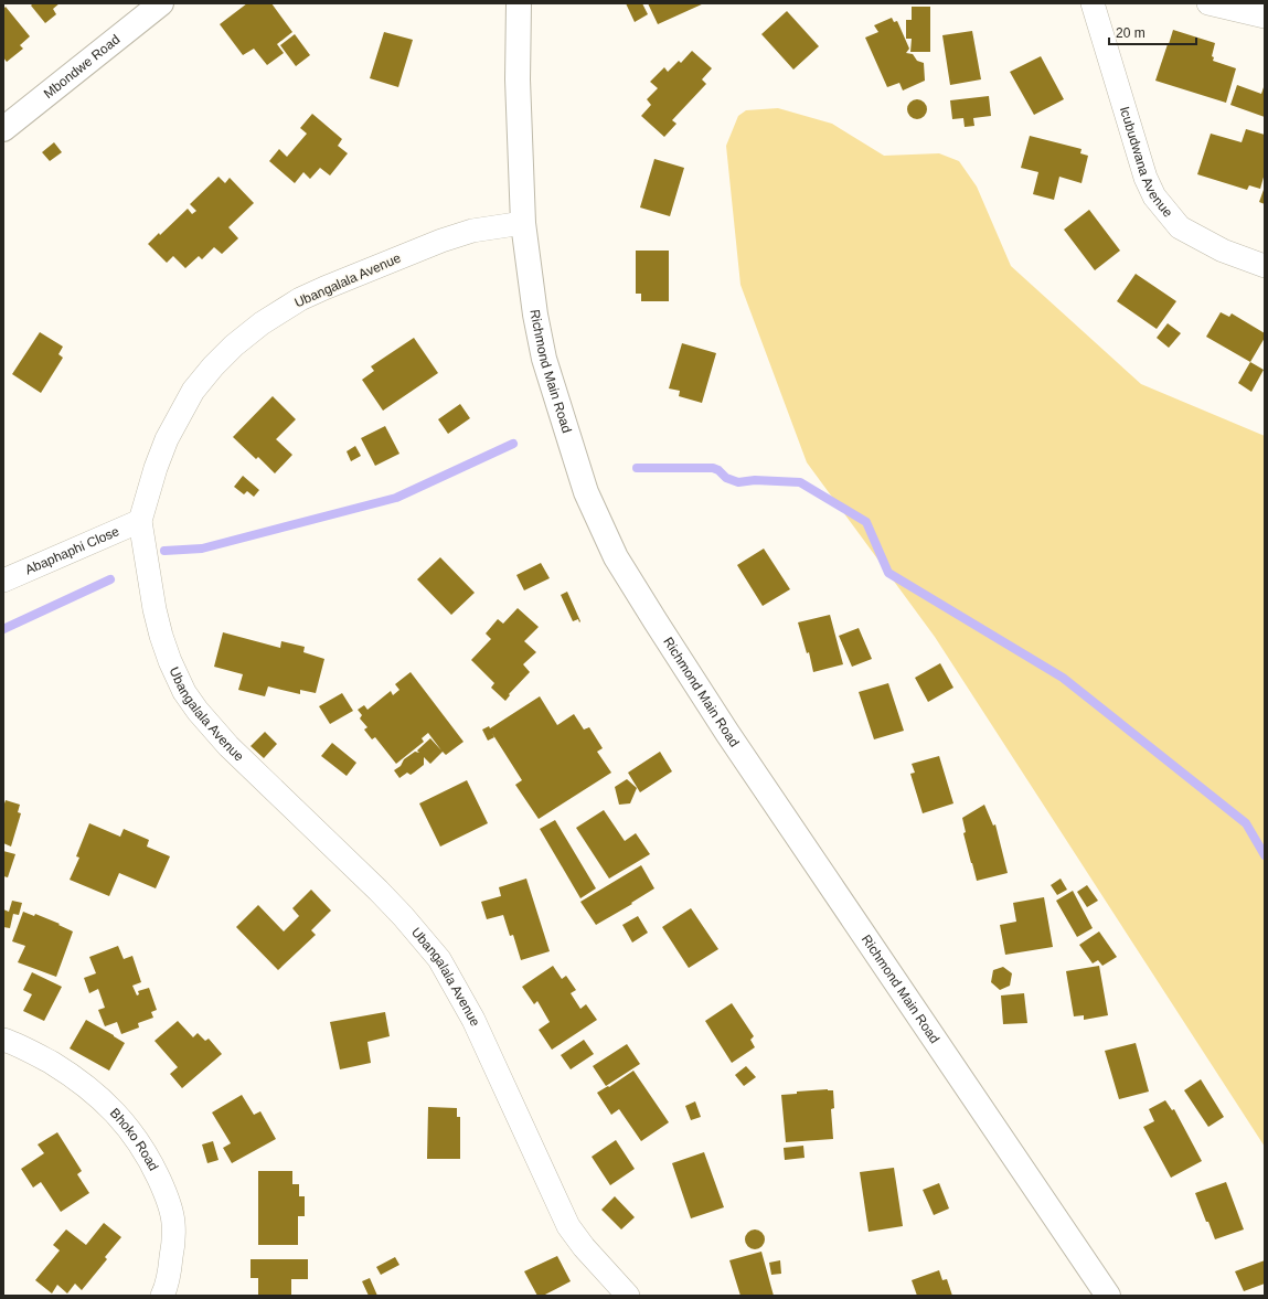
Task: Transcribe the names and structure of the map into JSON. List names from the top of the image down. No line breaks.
{"streets":{"main road":["Mbondwe Road","Richmond Main Road"],"street":["Icubudwana Avenue","Ubangalala Avenue","Abaphaphi Close","Bhoko Road"]},"crossings":[["Ubangalala Avenue","Richmond Main Road"],["Ubangalala Avenue","Abaphaphi Close"]],"scale_bar":"20 m"}
